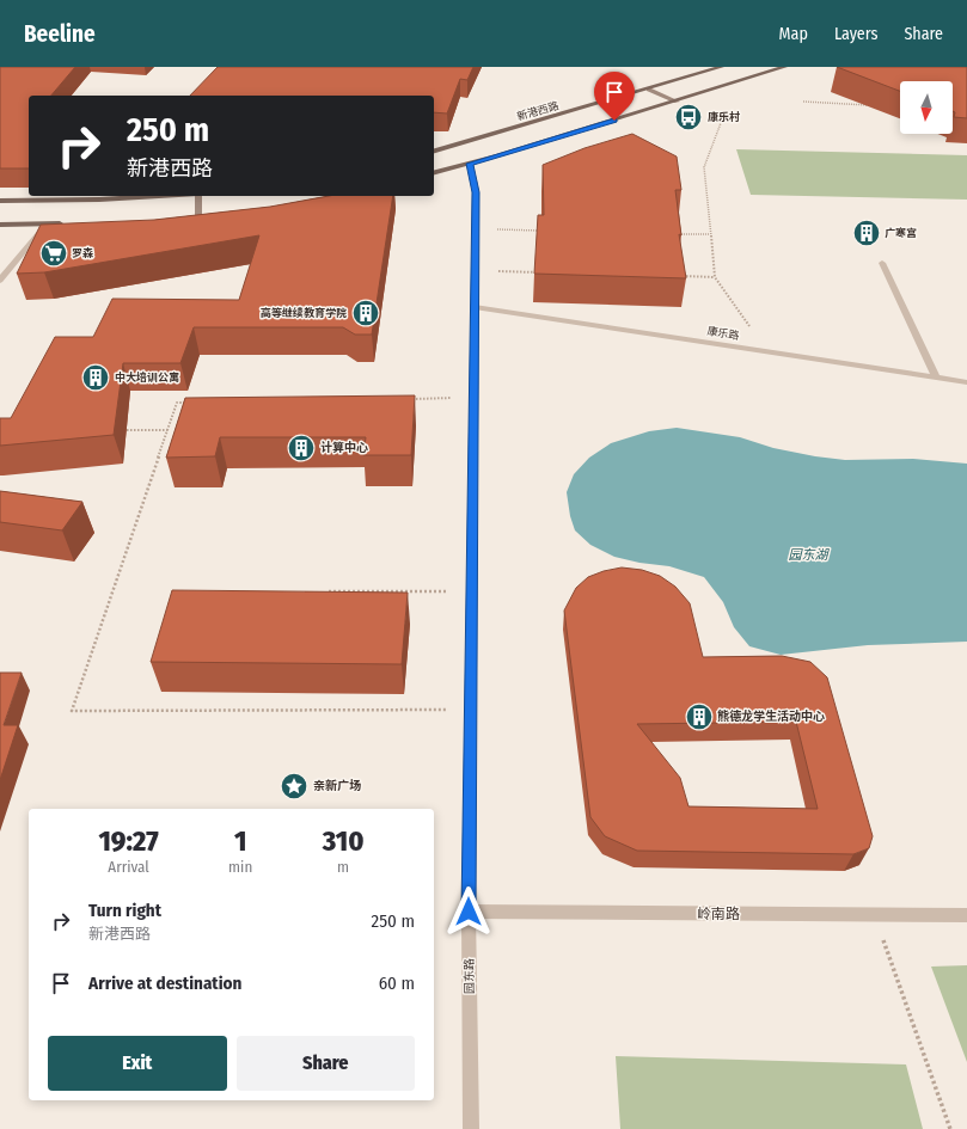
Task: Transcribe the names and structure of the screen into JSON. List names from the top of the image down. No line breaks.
{"streets":{"main road":["新港西路"],"street":["康乐路","岭南路","园东路"]},"crossings":[["康乐路","园东路"],["岭南路","园东路"]],"water":["园东湖"],"places":{"bus stop":["康乐村"],"building":["广寒宫","高等继续教育学院","中大培训公寓","计算中心","熊德龙学生活动中心"],"supermarket":["罗森"],"place":["亲新广场"]},"north":"bottom","page":{"header":"Beeline","nav":["Map","Layers","Share"],"turn":["250 m","新港西路"],"eta":["19:27","Arrival","1","min","310","m"],"list":[{"name":"Turn right","note":"新港西路","value":"250 m"},{"name":"Arrive at destination","value":"60 m"}],"buttons":["Exit","Share"]}}
